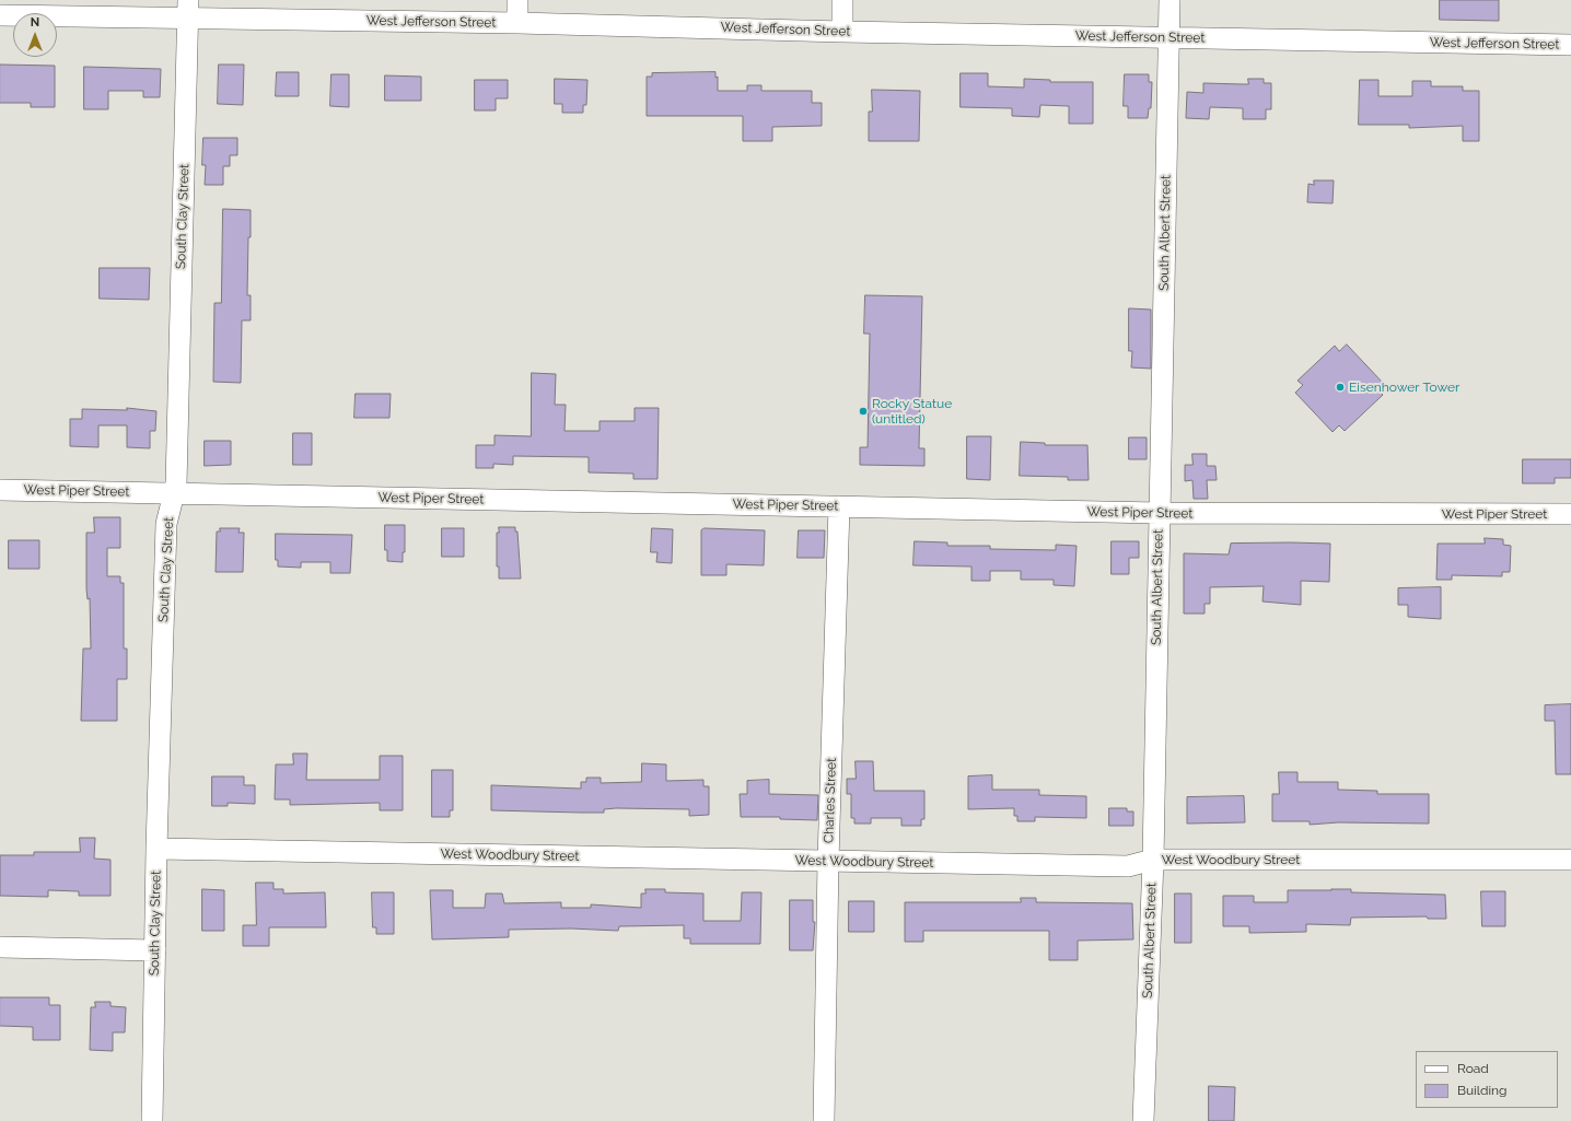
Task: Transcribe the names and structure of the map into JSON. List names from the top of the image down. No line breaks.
{"streets":{"street":["West Jefferson Street","South Clay Street","South Albert Street","West Piper Street","Charles Street","West Woodbury Street"]},"crossings":[["West Jefferson Street","South Clay Street"],["West Jefferson Street","South Albert Street"],["South Clay Street","West Piper Street"],["South Clay Street","West Woodbury Street"],["South Albert Street","West Piper Street"],["South Albert Street","West Woodbury Street"],["West Piper Street","Charles Street"],["Charles Street","West Woodbury Street"]],"places":["Eisenhower Tower","Rocky Statue (untitled)"],"legend":["Road","Building"],"north":"top"}
